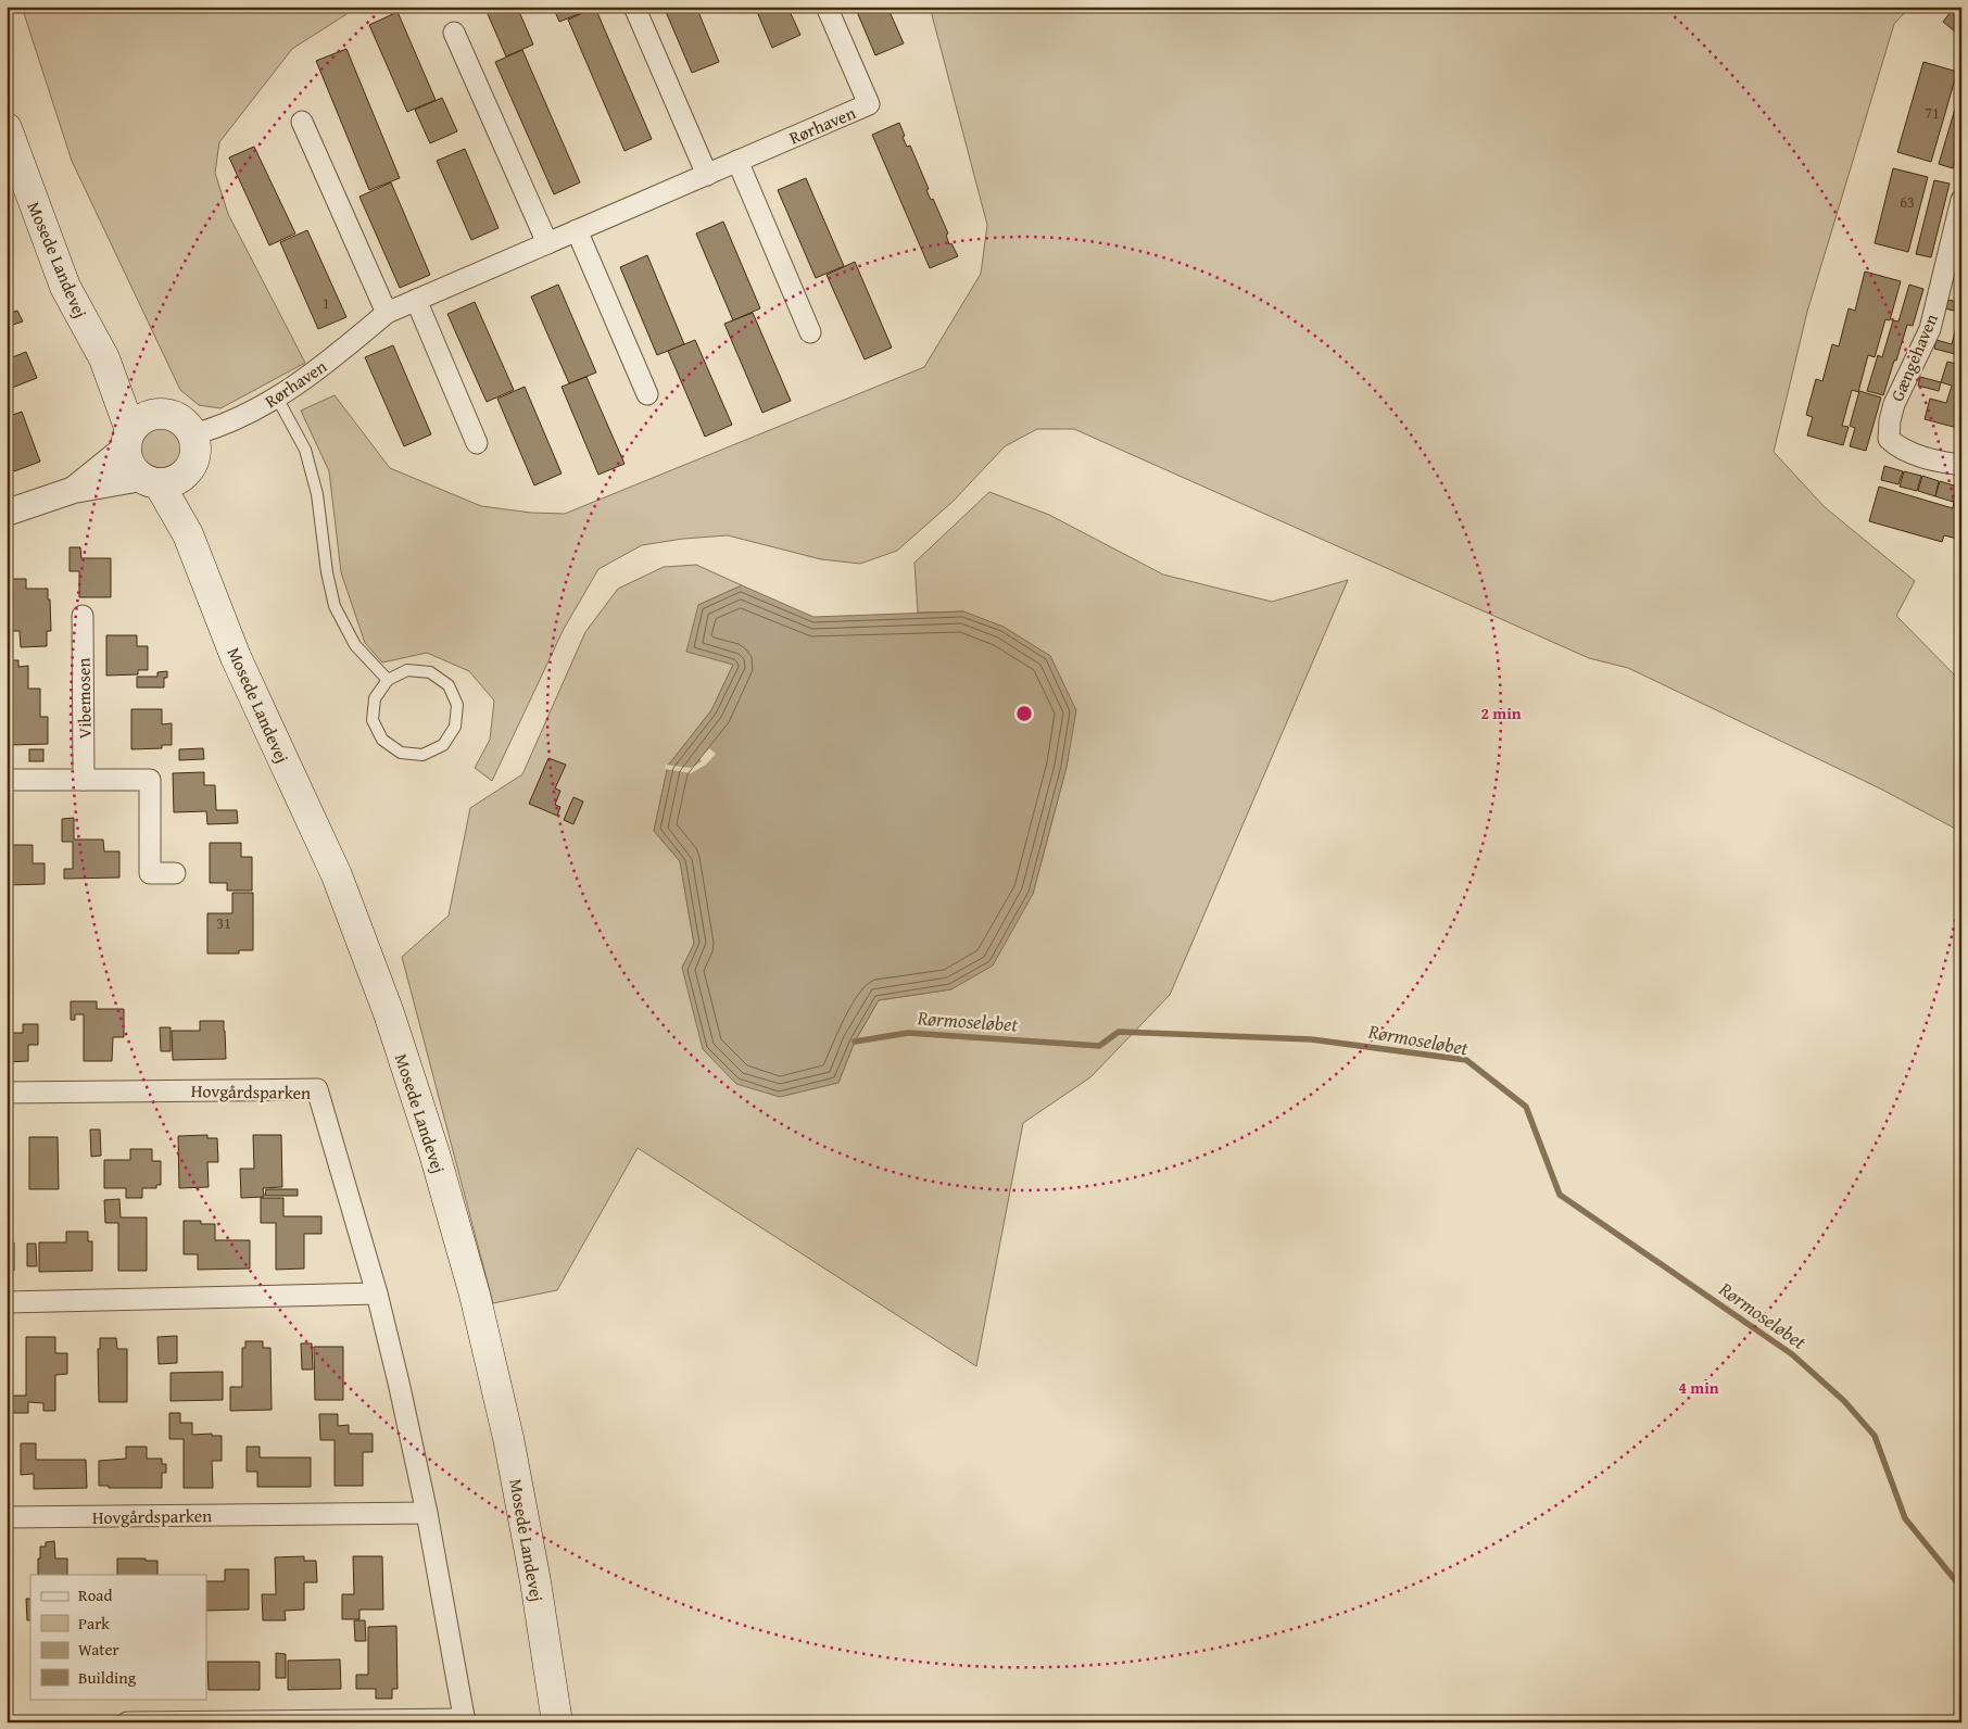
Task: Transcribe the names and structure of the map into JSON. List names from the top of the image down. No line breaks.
{"streets":{"main road":["Mosede Landevej"],"street":["Rørhaven","Gængehaven","Vibemosen","Hovgårdsparken"]},"crossings":[["Rørhaven","Mosede Landevej"]],"water":["Rørmoseløbet"],"house_numbers":["71","63","1","31"],"legend":["Road","Park","Water","Building"],"rings":["2 min","4 min"]}
